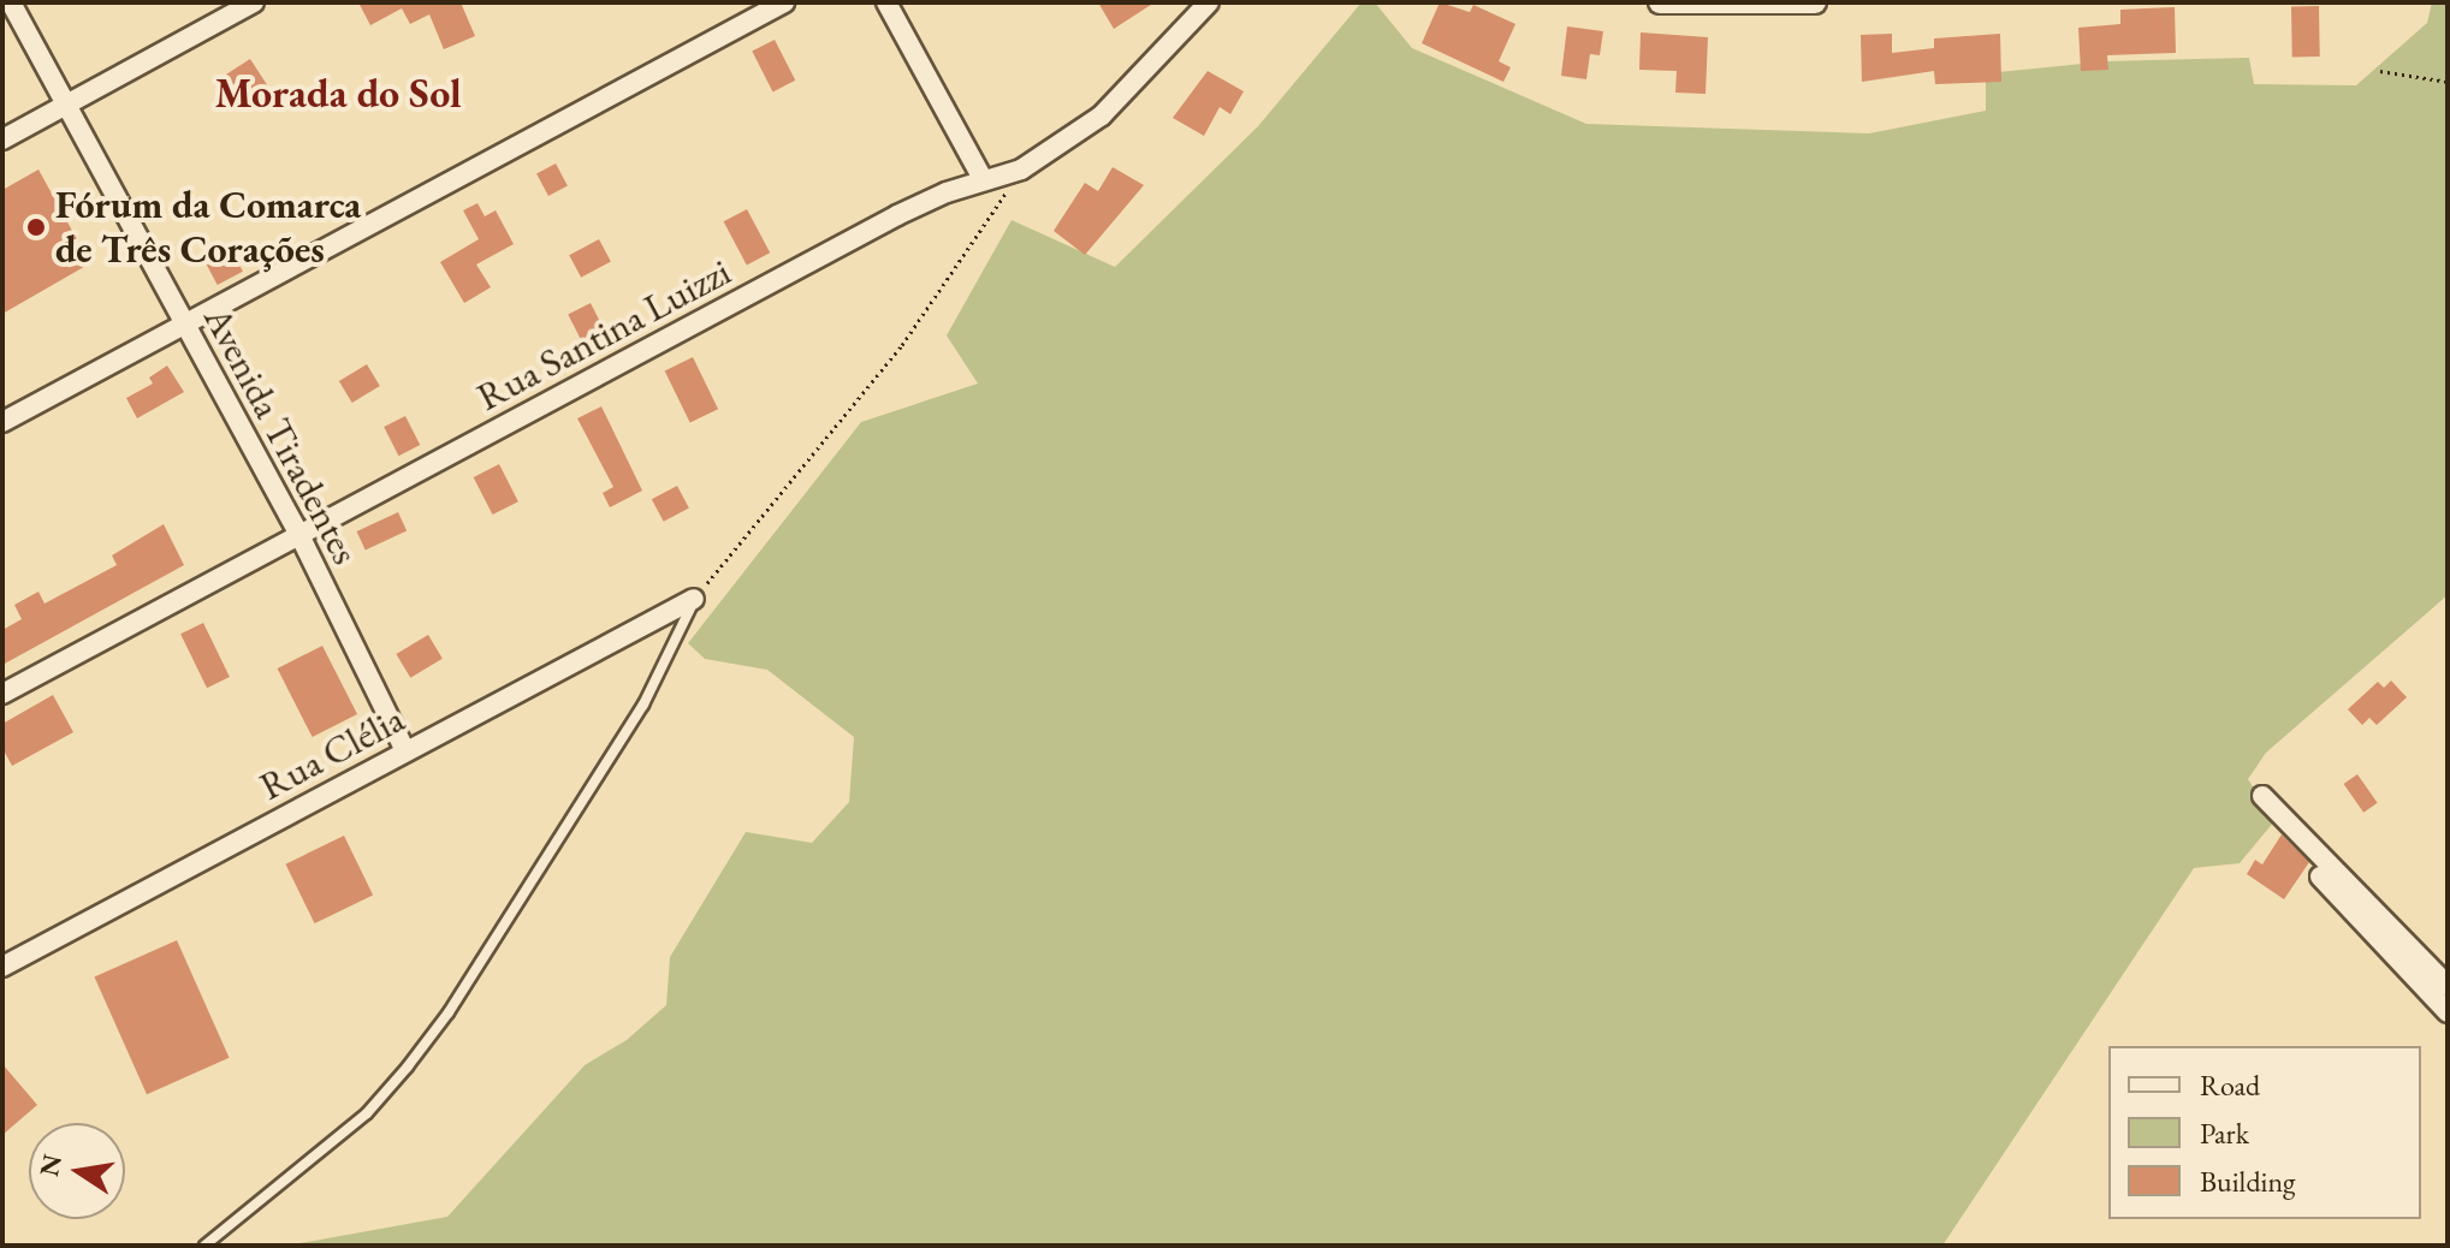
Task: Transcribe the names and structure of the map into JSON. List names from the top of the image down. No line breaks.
{"streets":{"street":["Rua Santina Luizzi","Avenida Tiradentes","Rua Clélia"]},"crossings":[["Rua Santina Luizzi","Avenida Tiradentes"],["Avenida Tiradentes","Rua Clélia"]],"districts":["Morada do Sol"],"places":["Fórum da Comarca de Três Corações"],"legend":["Road","Park","Building"],"north":"left"}
